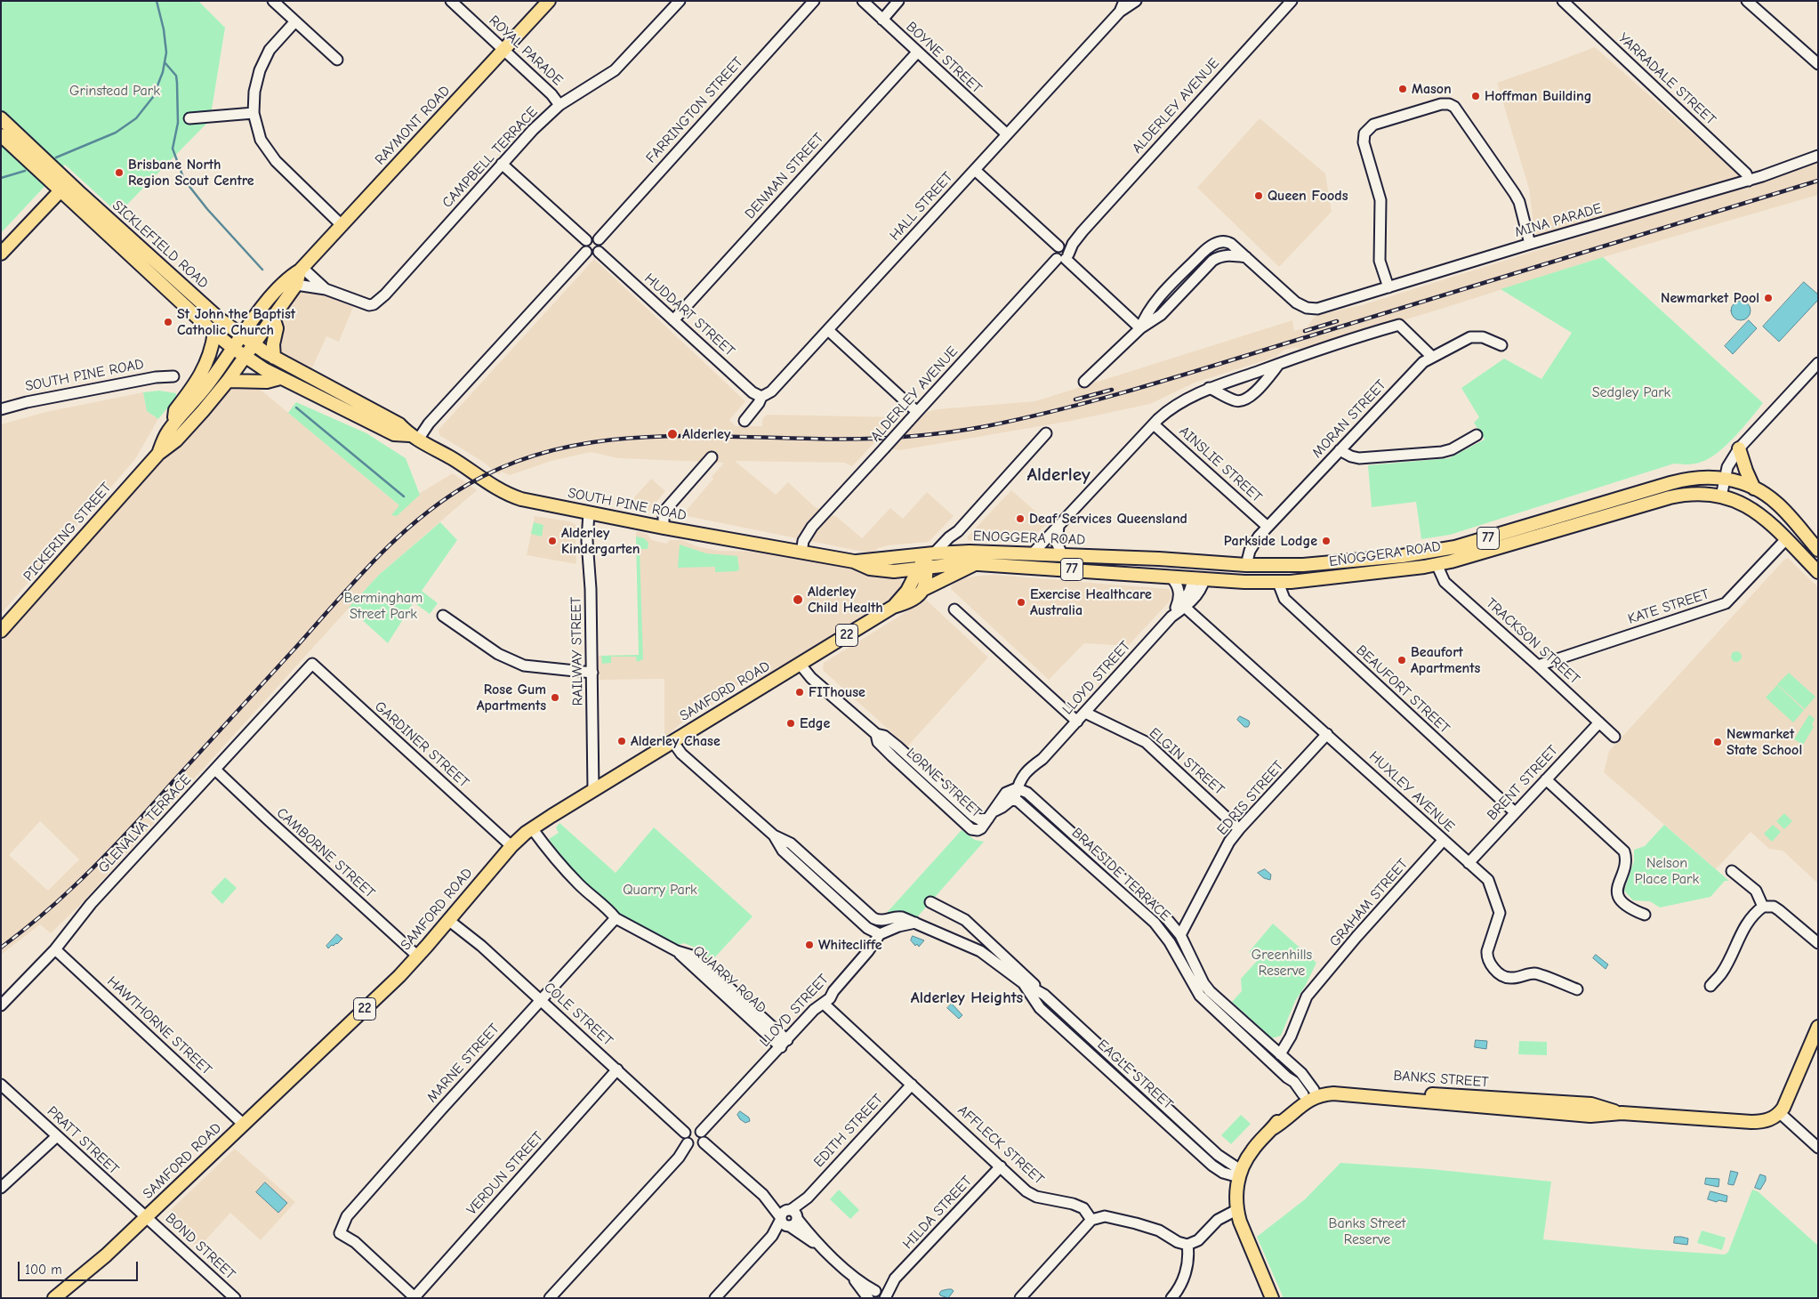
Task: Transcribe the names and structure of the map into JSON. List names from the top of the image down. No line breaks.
{"streets":{"main road":["RAYMONT ROAD","SICKLEFIELD ROAD","SOUTH PINE ROAD","PICKERING STREET","ENOGGERA ROAD","77","22","SAMFORD ROAD","BANKS STREET"],"street":["ROYAL PARADE","BOYNE STREET","YARRADALE STREET","ALDERLEY AVENUE","FARRINGTON STREET","CAMPBELL TERRACE","DENMAN STREET","HALL STREET","MINA PARADE","HUDDART STREET","MORAN STREET","AINSLIE STREET","KATE STREET","TRACKSON STREET","RAILWAY STREET","LLOYD STREET","BEAUFORT STREET","GARDINER STREET","ELGIN STREET","LORNE STREET","BRENT STREET","HUXLEY AVENUE","EDRIS STREET","GLENALVA TERRACE","CAMBORNE STREET","BRAESIDE TERRACE","GRAHAM STREET","QUARRY ROAD","COLE STREET","HAWTHORNE STREET","MARNE STREET","EAGLE STREET","EDITH STREET","PRATT STREET","AFFLECK STREET","VERDUN STREET","HILDA STREET","BOND STREET"]},"crossings":[["ROYAL PARADE","RAYMONT ROAD"],["ROYAL PARADE","CAMPBELL TERRACE"],["BOYNE STREET","DENMAN STREET"],["BOYNE STREET","HALL STREET"],["YARRADALE STREET","MINA PARADE"],["ALDERLEY AVENUE","SOUTH PINE ROAD"],["FARRINGTON STREET","HUDDART STREET"],["RAYMONT ROAD","CAMPBELL TERRACE"],["RAYMONT ROAD","SICKLEFIELD ROAD"],["RAYMONT ROAD","SOUTH PINE ROAD"],["RAYMONT ROAD","PICKERING STREET"],["DENMAN STREET","HUDDART STREET"],["HALL STREET","HUDDART STREET"],["SICKLEFIELD ROAD","SOUTH PINE ROAD"],["SICKLEFIELD ROAD","PICKERING STREET"],["SOUTH PINE ROAD","PICKERING STREET"],["SOUTH PINE ROAD","ENOGGERA ROAD"],["SOUTH PINE ROAD","RAILWAY STREET"],["SOUTH PINE ROAD","SAMFORD ROAD"],["MORAN STREET","AINSLIE STREET"],["MORAN STREET","ENOGGERA ROAD"],["ENOGGERA ROAD","KATE STREET"],["ENOGGERA ROAD","TRACKSON STREET"],["ENOGGERA ROAD","LLOYD STREET"],["ENOGGERA ROAD","BEAUFORT STREET"],["ENOGGERA ROAD","SAMFORD ROAD"],["KATE STREET","TRACKSON STREET"],["TRACKSON STREET","BRENT STREET"],["RAILWAY STREET","SAMFORD ROAD"],["LLOYD STREET","ELGIN STREET"],["LLOYD STREET","LORNE STREET"],["LLOYD STREET","HUXLEY AVENUE"],["LLOYD STREET","BRAESIDE TERRACE"],["LLOYD STREET","QUARRY ROAD"],["LLOYD STREET","COLE STREET"],["LLOYD STREET","AFFLECK STREET"],["BEAUFORT STREET","BRENT STREET"],["SAMFORD ROAD","GARDINER STREET"],["SAMFORD ROAD","LORNE STREET"],["SAMFORD ROAD","CAMBORNE STREET"],["SAMFORD ROAD","QUARRY ROAD"],["SAMFORD ROAD","COLE STREET"],["SAMFORD ROAD","HAWTHORNE STREET"],["SAMFORD ROAD","PRATT STREET"],["SAMFORD ROAD","BOND STREET"],["GARDINER STREET","GLENALVA TERRACE"],["ELGIN STREET","EDRIS STREET"],["LORNE STREET","BRAESIDE TERRACE"],["BRENT STREET","HUXLEY AVENUE"],["HUXLEY AVENUE","EDRIS STREET"],["HUXLEY AVENUE","GRAHAM STREET"],["EDRIS STREET","BRAESIDE TERRACE"],["GLENALVA TERRACE","CAMBORNE STREET"],["GLENALVA TERRACE","HAWTHORNE STREET"],["BRAESIDE TERRACE","GRAHAM STREET"],["BRAESIDE TERRACE","BANKS STREET"],["QUARRY ROAD","MARNE STREET"],["COLE STREET","MARNE STREET"],["COLE STREET","VERDUN STREET"],["MARNE STREET","VERDUN STREET"],["EDITH STREET","AFFLECK STREET"],["PRATT STREET","BOND STREET"],["AFFLECK STREET","HILDA STREET"]],"districts":["Alderley","Alderley Heights"],"parks":["Grinstead Park","Sedgley Park","Bermingham Street Park","Nelson Place Park","Quarry Park","Greenhills Reserve","Banks Street Reserve"],"places":["Mason","Hoffman Building","Brisbane North Region Scout Centre","Queen Foods","Newmarket Pool","St John the Baptist Catholic Church","Alderley","Deaf Services Queensland","Alderley Kindergarten","Parkside Lodge","Alderley Child Health","Exercise Healthcare Australia","Beaufort Apartments","FIThouse","Rose Gum Apartments","Edge","Alderley Chase","Newmarket State School","Whitecliffe"],"scale_bar":"100 m"}
